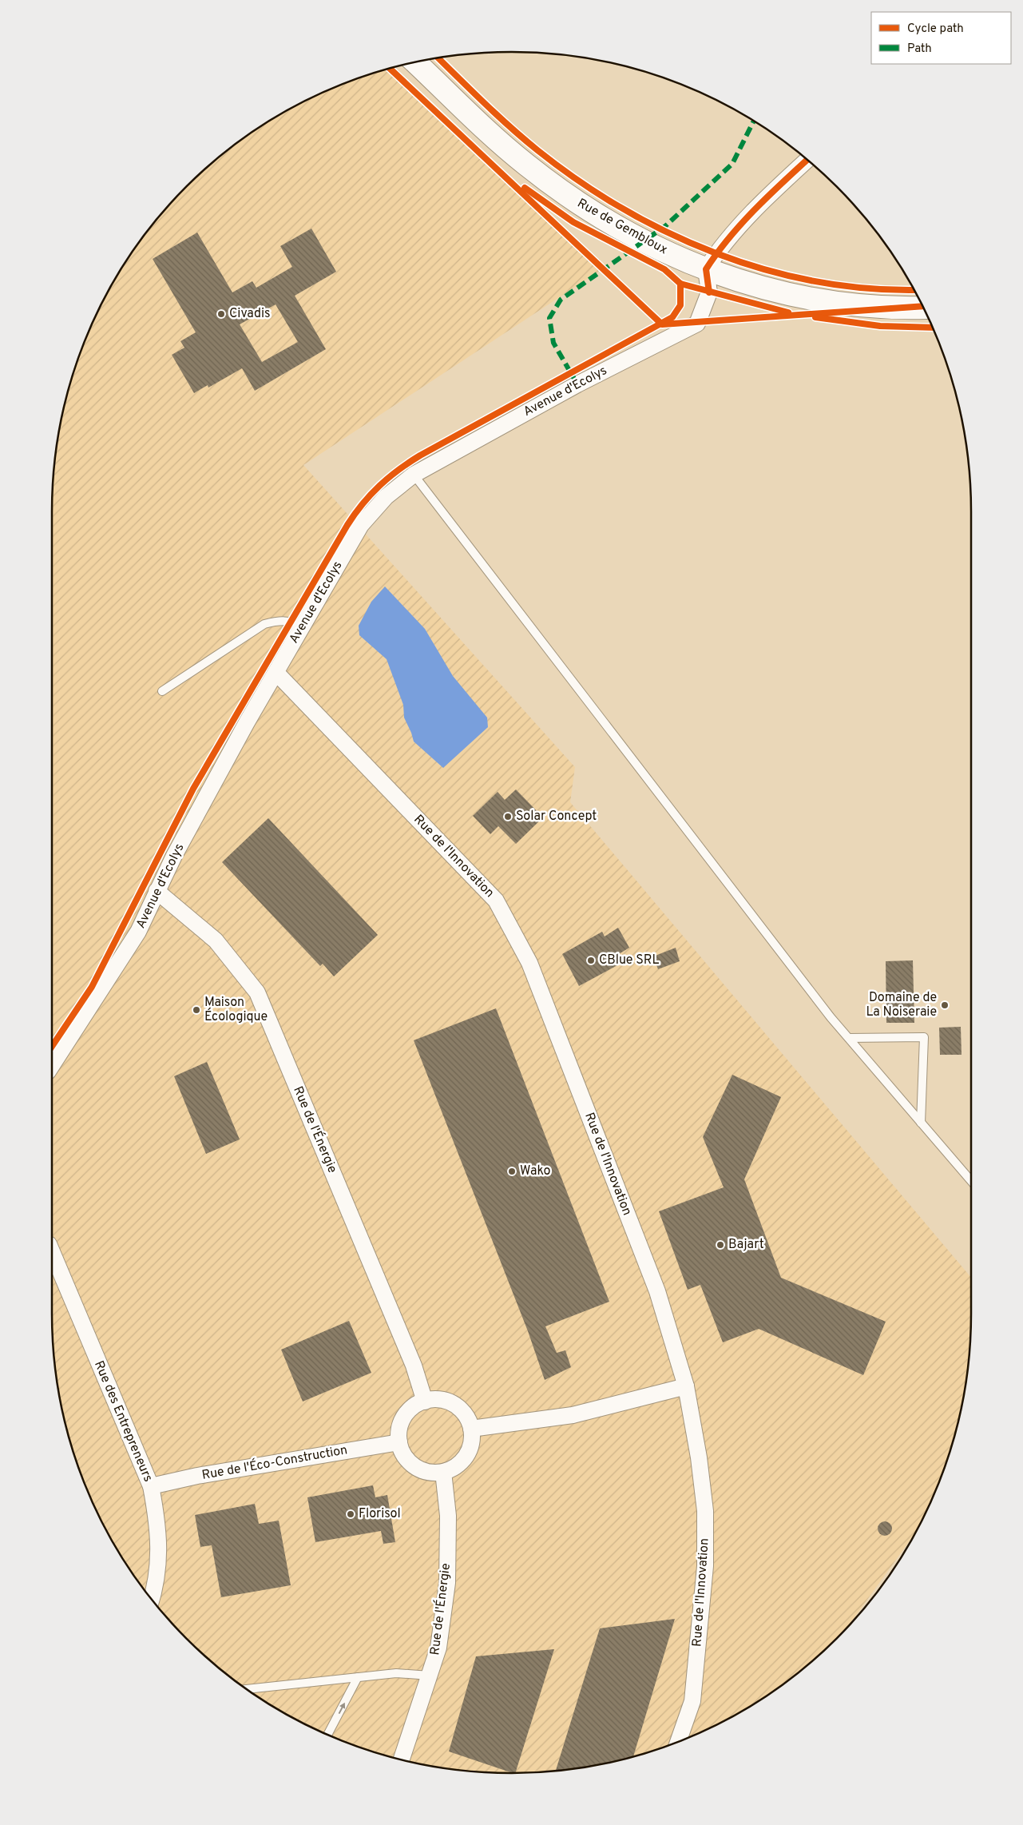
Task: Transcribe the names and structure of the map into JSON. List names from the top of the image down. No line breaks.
{"streets":{"main road":["Rue de Gembloux"],"street":["Avenue d'Ecolys","Rue de l'Innovation","Rue de l'Énergie","Rue des Entrepreneurs","Rue de l'Éco-Construction"]},"crossings":[["Rue de Gembloux","Avenue d'Ecolys"],["Avenue d'Ecolys","Rue de l'Innovation"],["Avenue d'Ecolys","Rue de l'Énergie"],["Rue de l'Énergie","Rue de l'Éco-Construction"],["Rue des Entrepreneurs","Rue de l'Éco-Construction"]],"places":["Civadis","Solar Concept","CBlue SRL","Domaine de La Noiseraie","Maison Écologique","Wako","Bajart","Florisol"],"legend":["Cycle path","Path"]}
